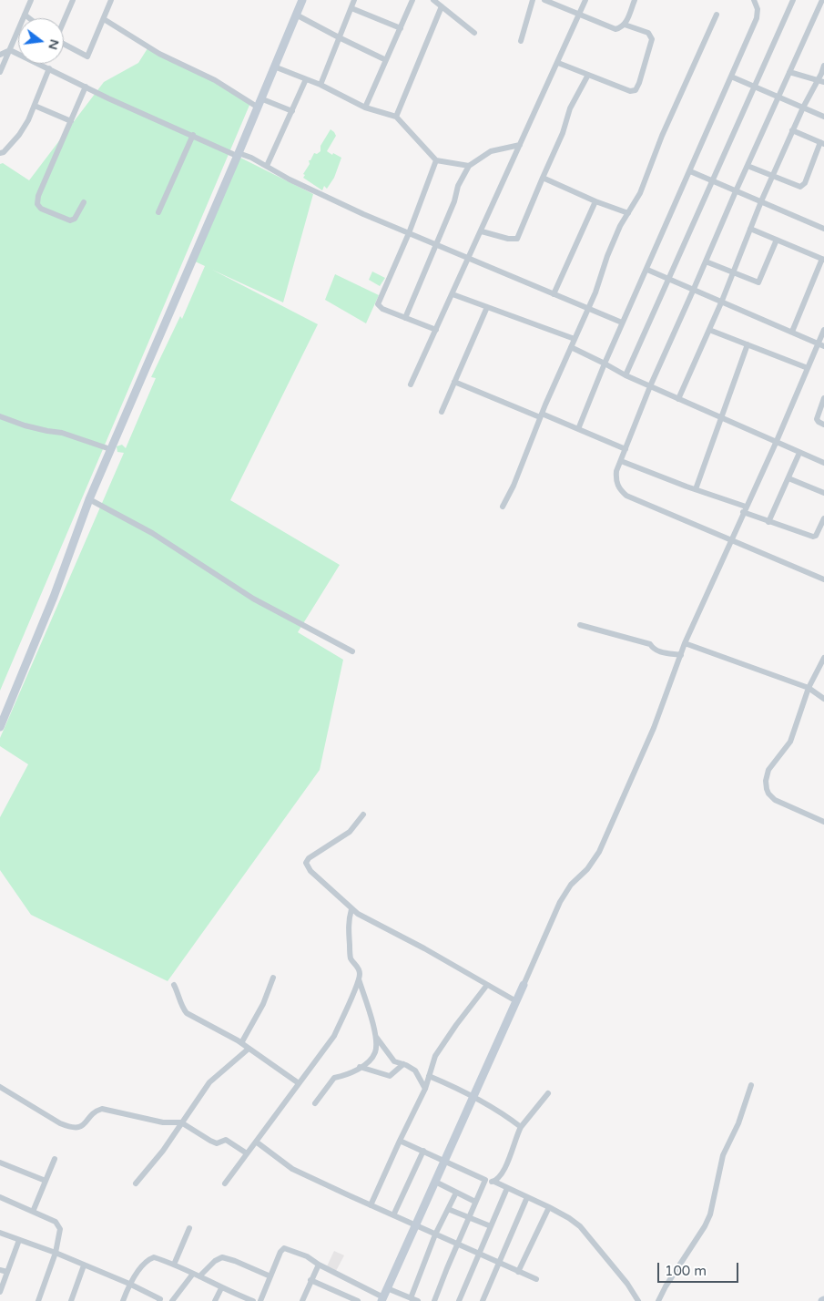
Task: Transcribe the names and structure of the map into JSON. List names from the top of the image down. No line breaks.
{"scale_bar":"100 m","north":"right"}
